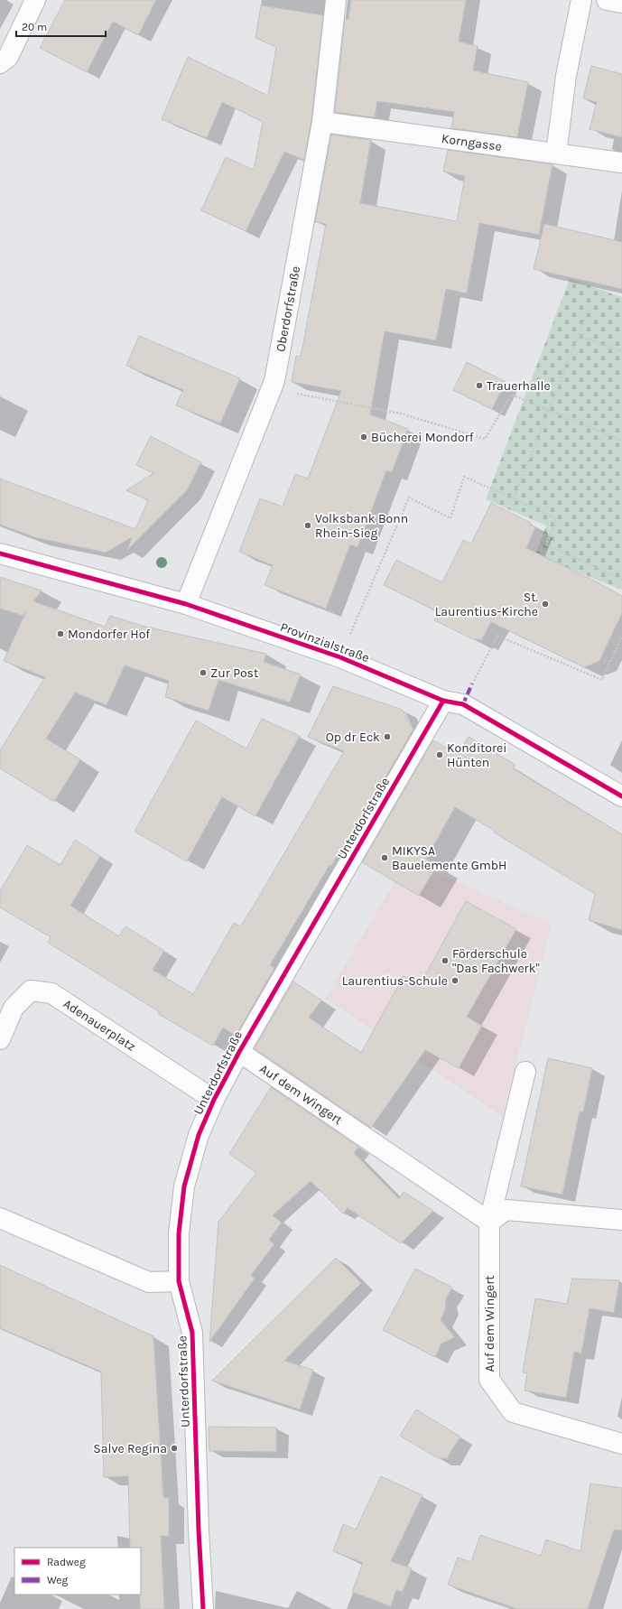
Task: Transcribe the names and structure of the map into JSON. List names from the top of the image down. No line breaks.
{"streets":{"street":["Korngasse","Oberdorfstraße","Provinzialstraße","Unterdorfstraße","Adenauerplatz","Auf dem Wingert"]},"crossings":[["Korngasse","Oberdorfstraße"],["Oberdorfstraße","Provinzialstraße"],["Provinzialstraße","Unterdorfstraße"],["Unterdorfstraße","Adenauerplatz"],["Unterdorfstraße","Auf dem Wingert"]],"places":["Trauerhalle","Bücherei Mondorf","Volksbank Bonn Rhein-Sieg","St. Laurentius-Kirche","Mondorfer Hof","Zur Post","Op dr Eck","Konditorei Hünten","MIKYSA Bauelemente GmbH","Förderschule \"Das Fachwerk\"","Laurentius-Schule","Salve Regina"],"legend":["Radweg","Weg"],"scale_bar":"20 m"}
